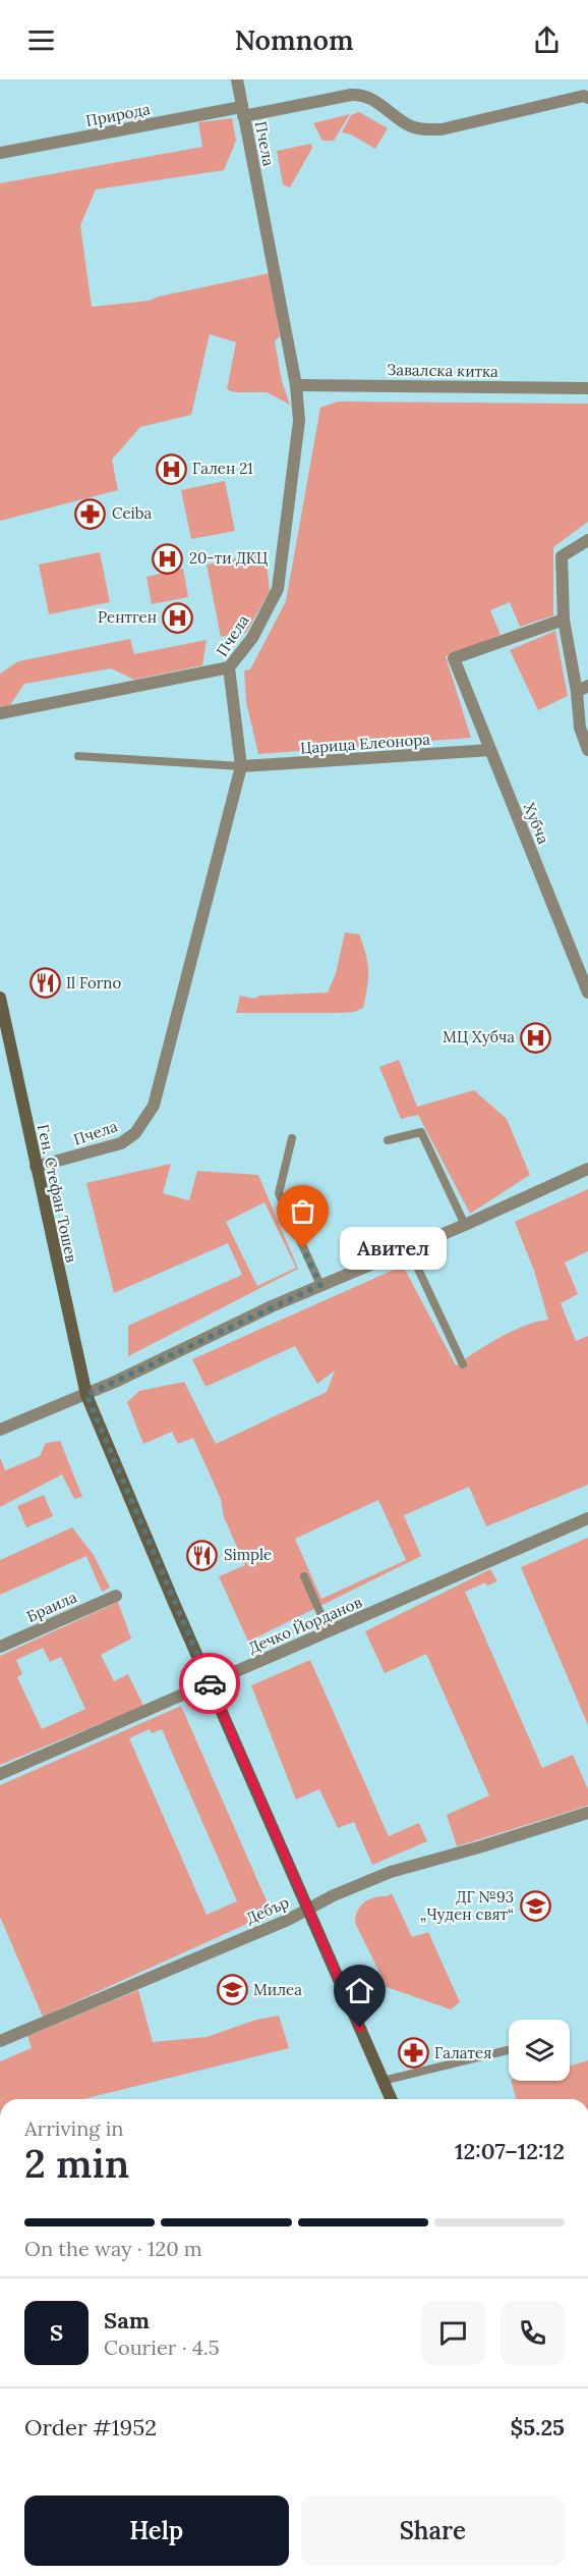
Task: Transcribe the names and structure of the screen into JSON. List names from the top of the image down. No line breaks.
{"streets":{"street":["Природа","Пчела","Завалска китка","Царица Елеонора","Хубча","Ген. Стефан Тошев","Браила","Дечко Йорданов","Дебър"]},"crossings":[["Природа","Пчела"],["Пчела","Завалска китка"],["Пчела","Царица Елеонора"],["Пчела","Ген. Стефан Тошев"],["Царица Елеонора","Хубча"],["Ген. Стефан Тошев","Дечко Йорданов"],["Ген. Стефан Тошев","Дебър"]],"places":{"hospital":["Гален 21","20-ти ДКЦ","Рентген","МЦ Хубча"],"pharmacy":["Ceiba","Галатея"],"restaurant":["Il Forno","Simple"],"other":["Авител"],"school or university":["ДГ №93 „Чуден свят“","Милеа"]},"page":{"header":"Nomnom","bubble":"Авител","heading":["2 min","Arriving in","12:07–12:12"],"panel":["Sam","Courier · 4.5","Order #1952","$5.25"],"bar":"On the way · 120 m","round":"S","buttons":["Help","Share"]}}
